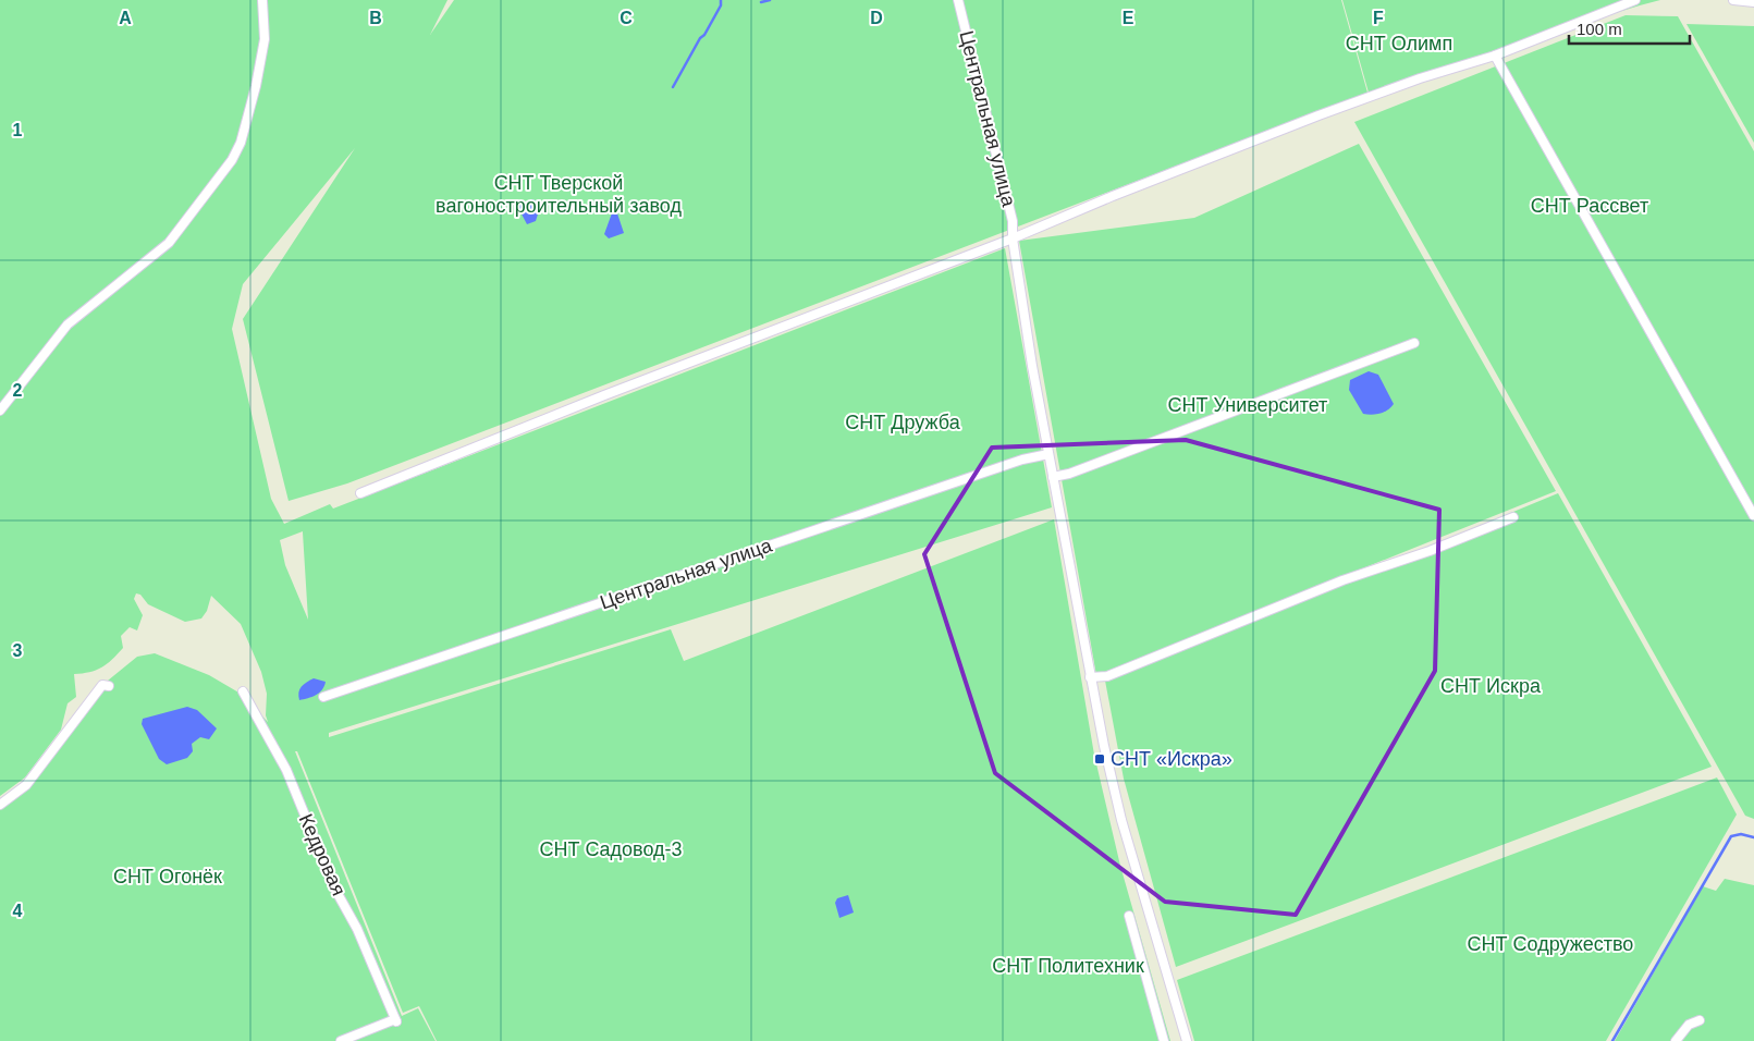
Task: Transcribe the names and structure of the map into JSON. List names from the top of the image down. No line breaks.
{"streets":{"street":["Центральная улица","Кедровая"]},"parks":["СНТ Олимп","СНТ Тверской вагоностроительный завод","СНТ Рассвет","СНТ Университет","СНТ Дружба","СНТ Искра","СНТ Садовод-3","СНТ Огонёк","СНТ Содружество","СНТ Политехник"],"places":{"transit":["СНТ «Искра»"]},"scale_bar":"100 m","grid":{"columns":["A","B","C","D","E","F"],"rows":["1","2","3","4"]}}
